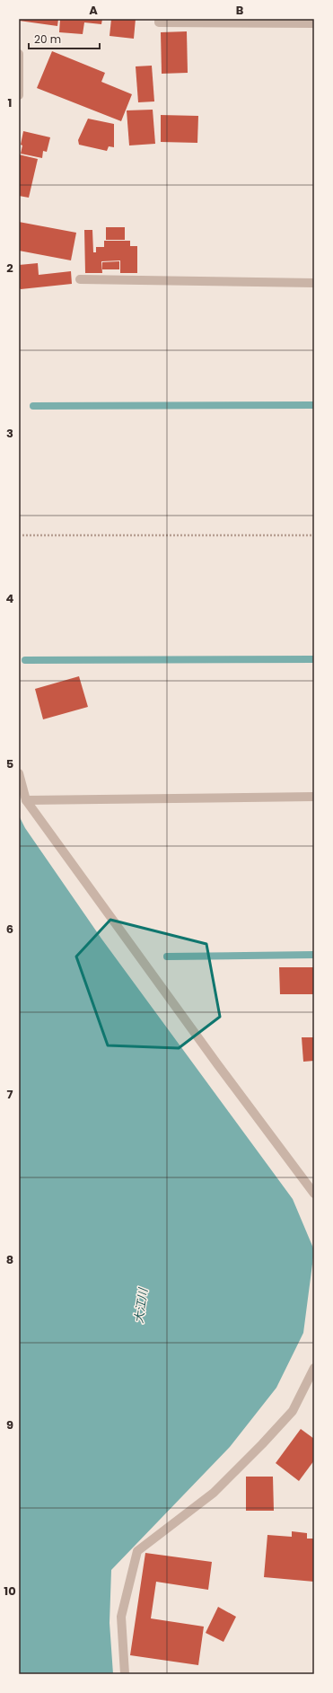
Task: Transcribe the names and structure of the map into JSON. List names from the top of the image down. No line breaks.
{"water":["大江川"],"scale_bar":"20 m","grid":{"columns":["A","B"],"rows":["1","2","3","4","5","6","7","8","9","10"]}}
